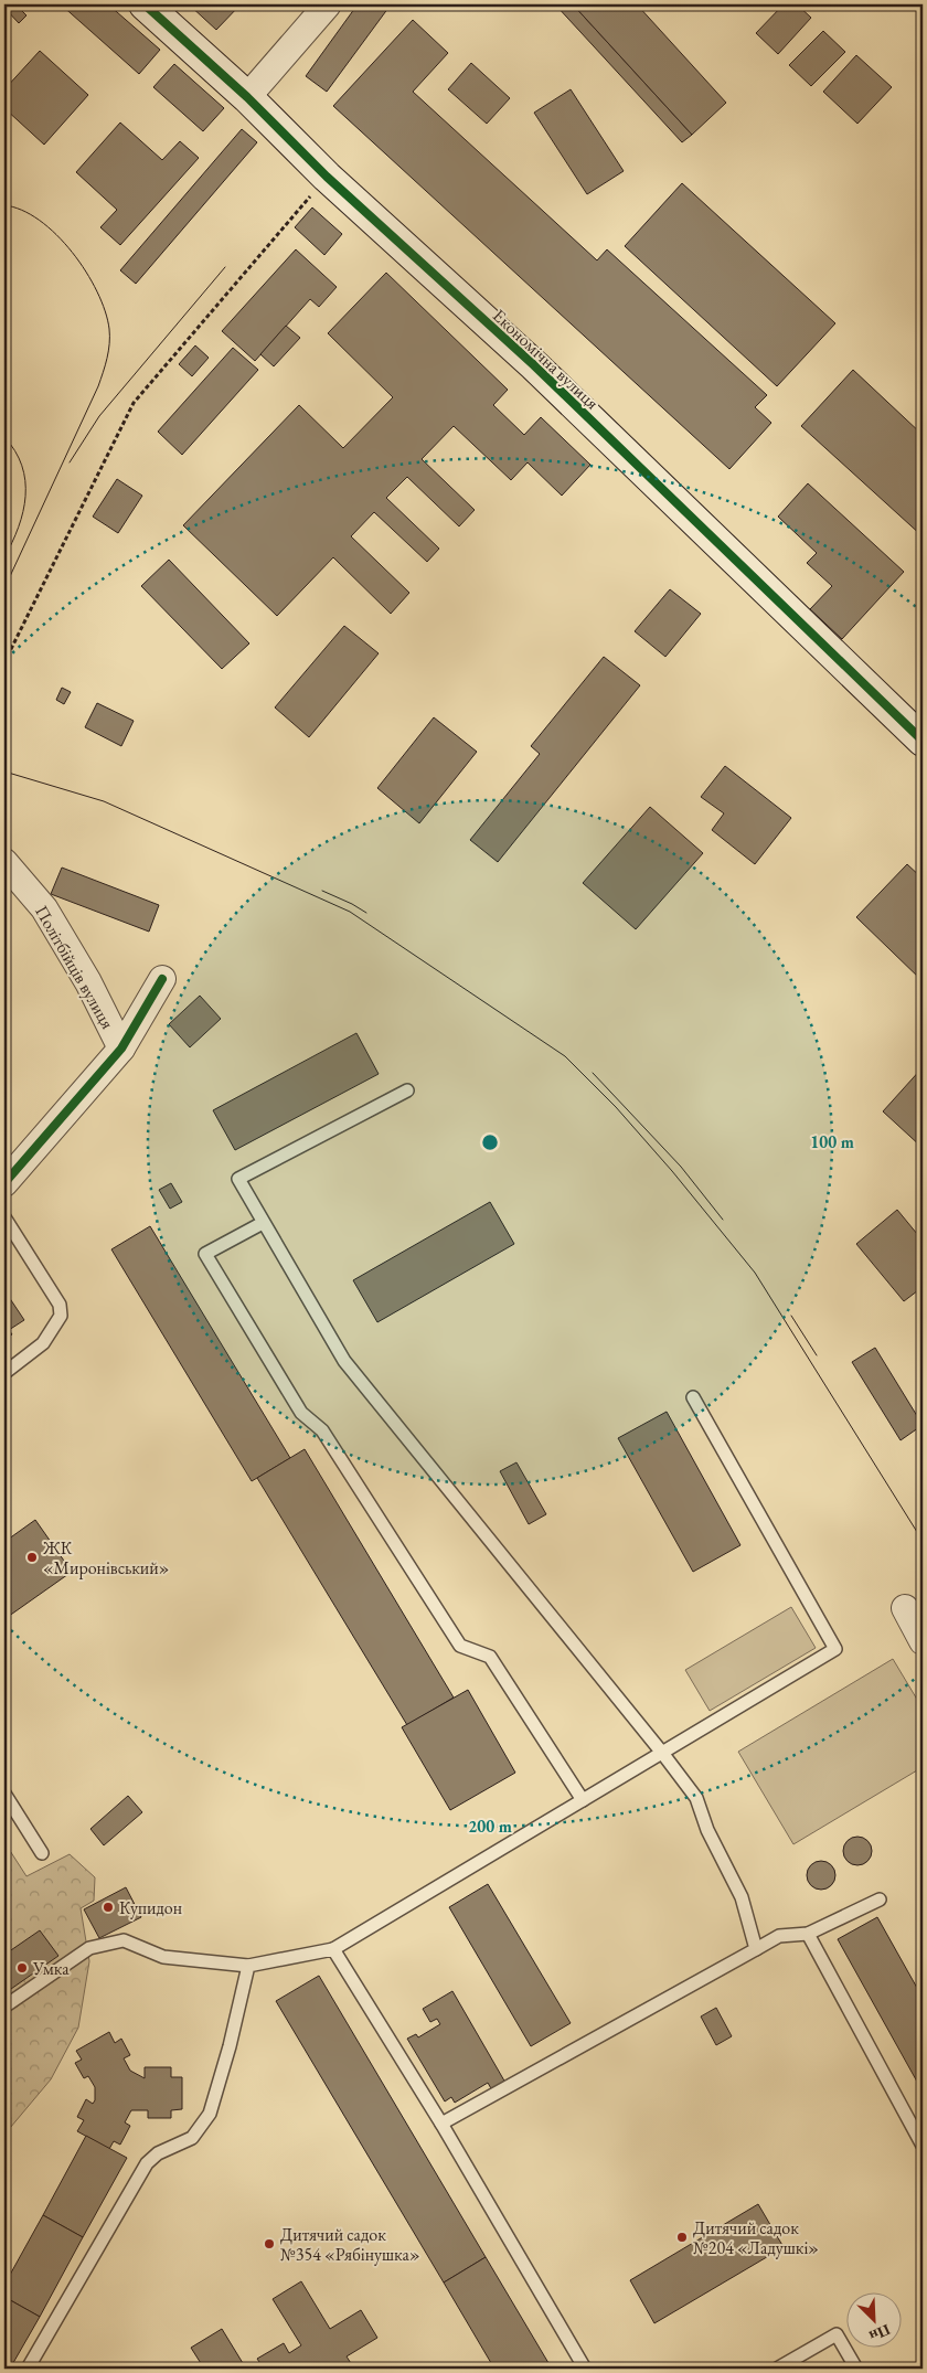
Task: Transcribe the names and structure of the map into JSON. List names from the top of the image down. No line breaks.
{"streets":{"street":["Економічна вулиця","Політбійців вулиця"]},"places":["ЖК «Миронівський»","Купидон","Умка","Дитячий садок №204 «Ладушкі»","Дитячий садок №354 «Рябінушка»"],"north":"bottom right","rings":["100 m","200 m"]}
